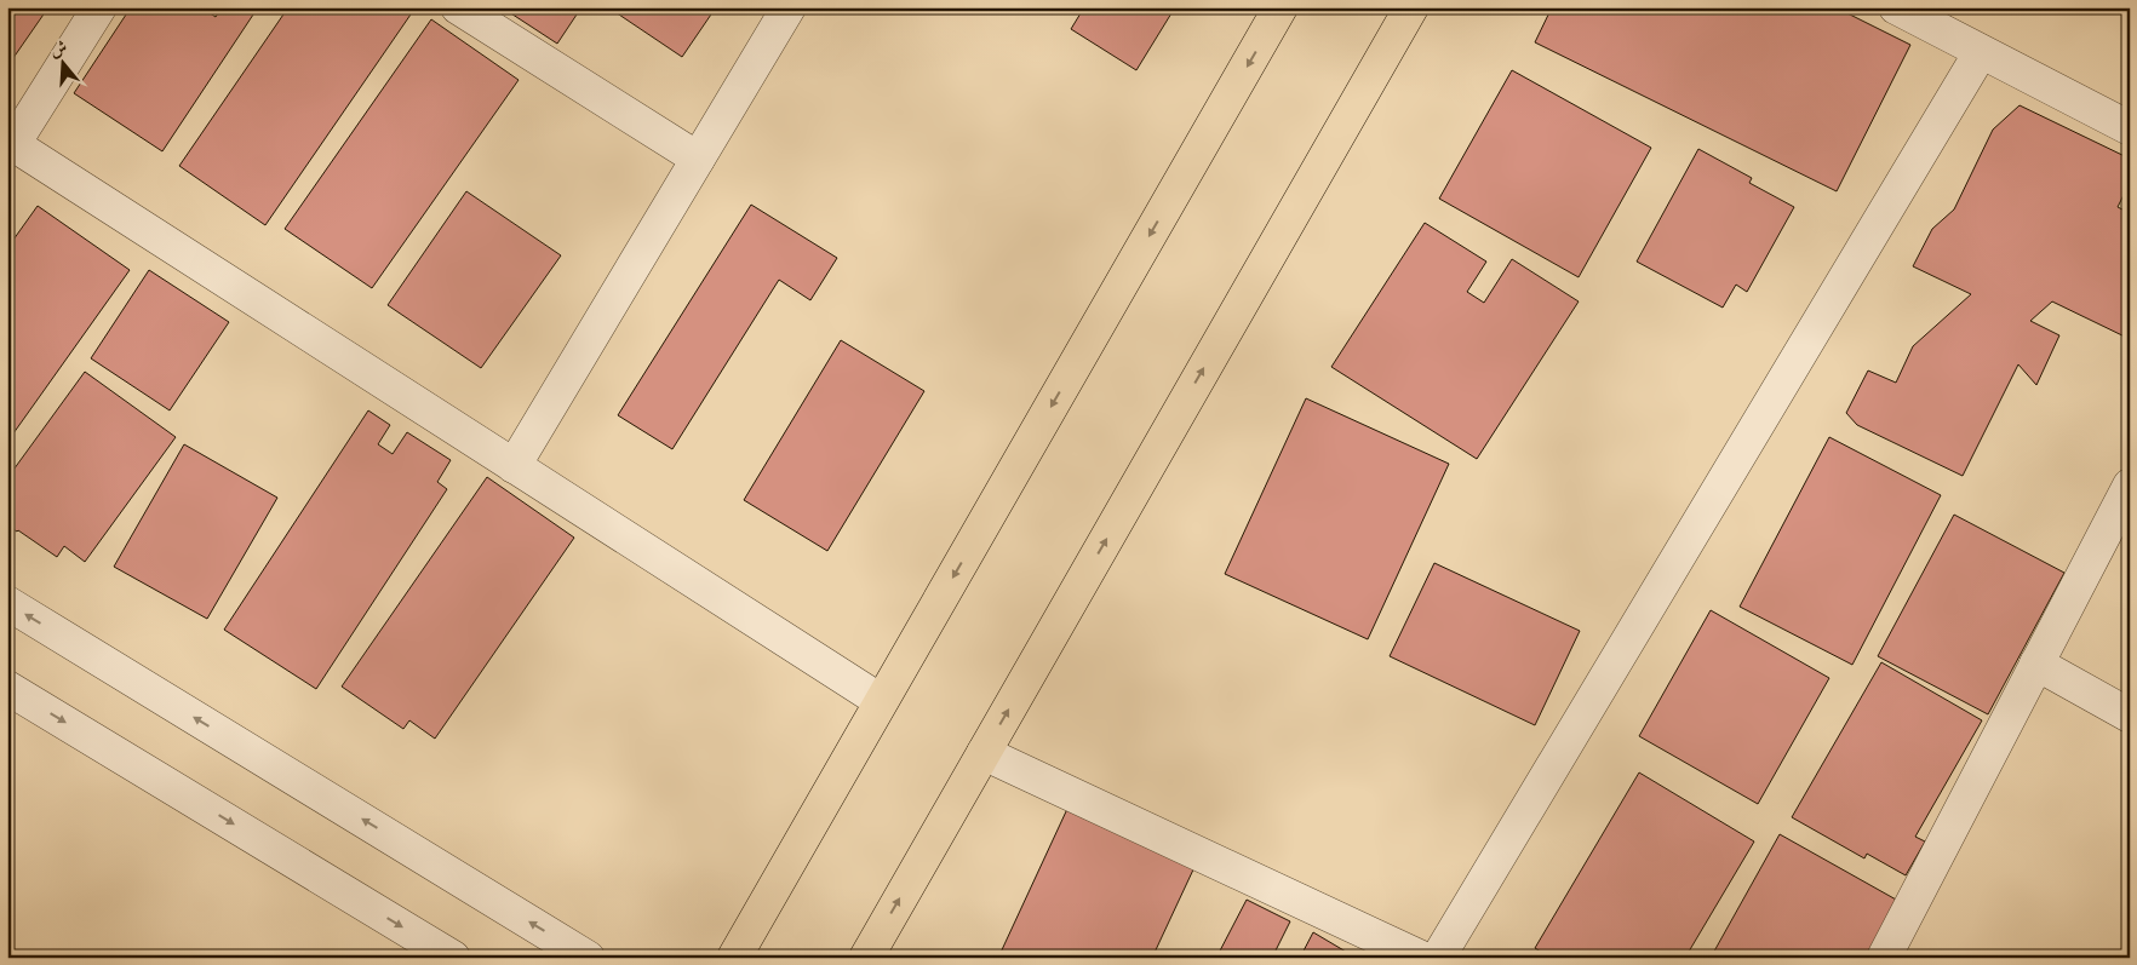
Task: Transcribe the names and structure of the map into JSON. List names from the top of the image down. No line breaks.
{"north":"top"}
